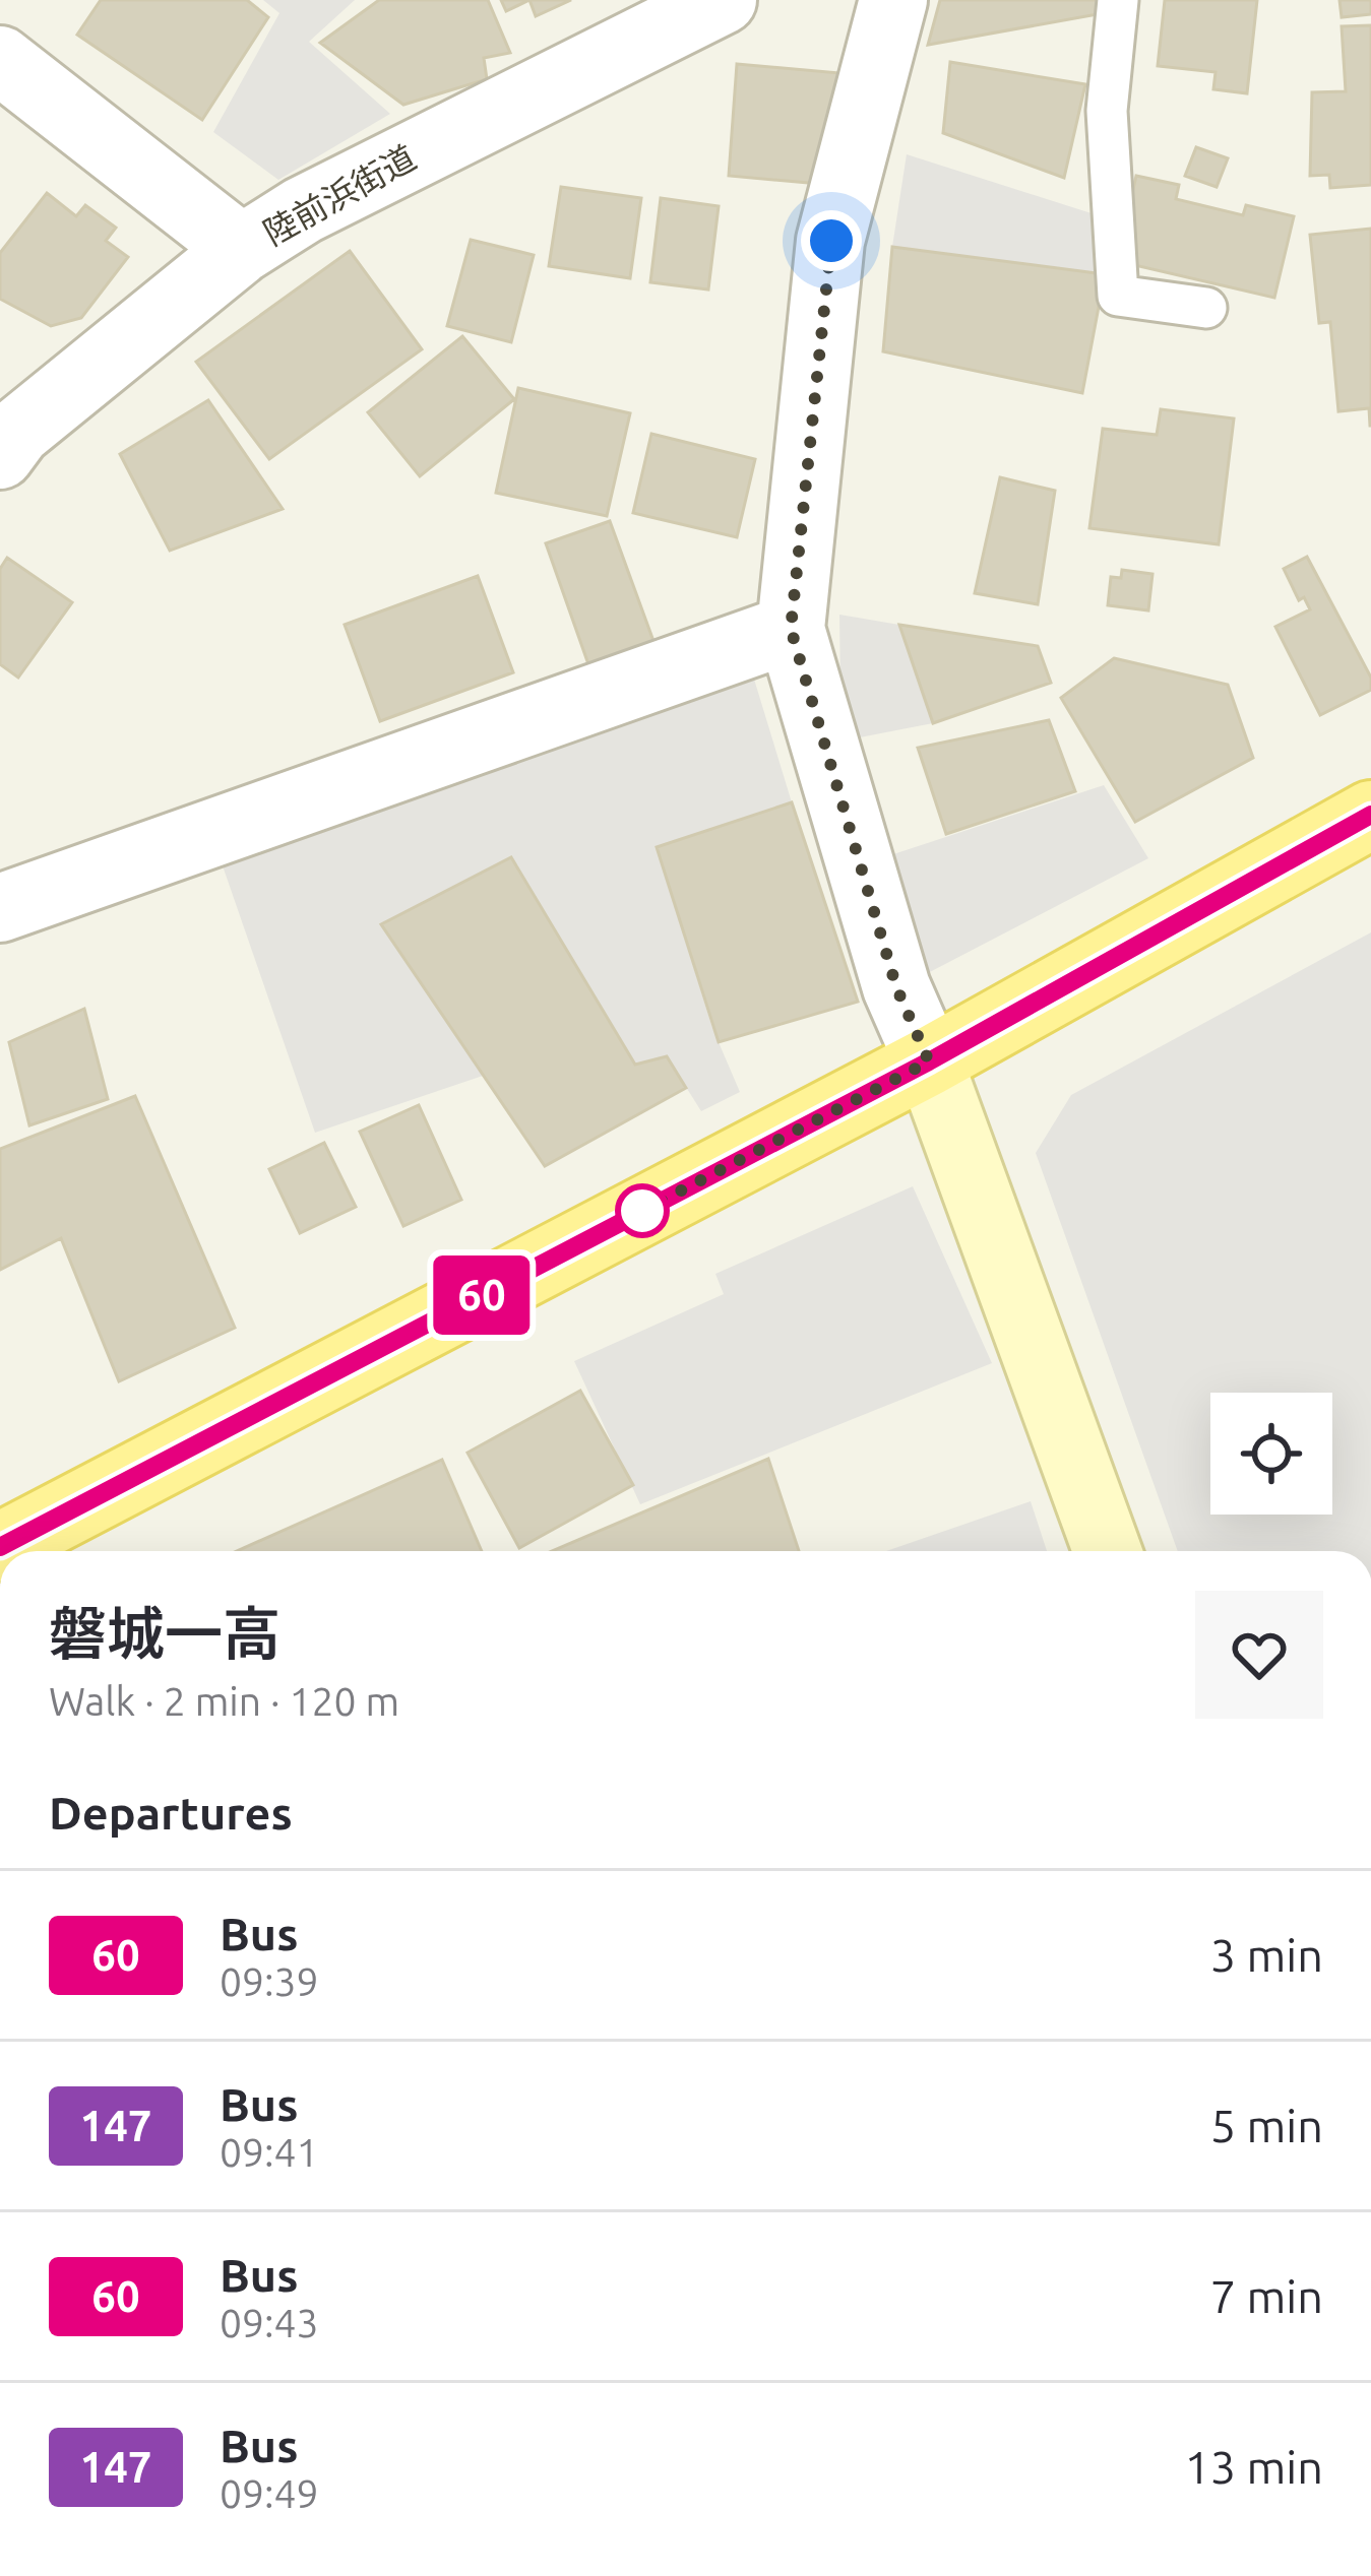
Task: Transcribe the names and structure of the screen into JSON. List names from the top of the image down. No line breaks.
{"streets":{"street":["陸前浜街道"]},"lines":["bus line 60"],"page":{"on_map":"60","heading":[["磐城一高","Walk · 2 min · 120 m"],"Departures"],"list":[{"mark":"60","name":"Bus","note":"09:39","value":"3 min"},{"mark":"147","name":"Bus","note":"09:41","value":"5 min"},{"mark":"60","name":"Bus","note":"09:43","value":"7 min"},{"mark":"147","name":"Bus","note":"09:49","value":"13 min"}]}}
